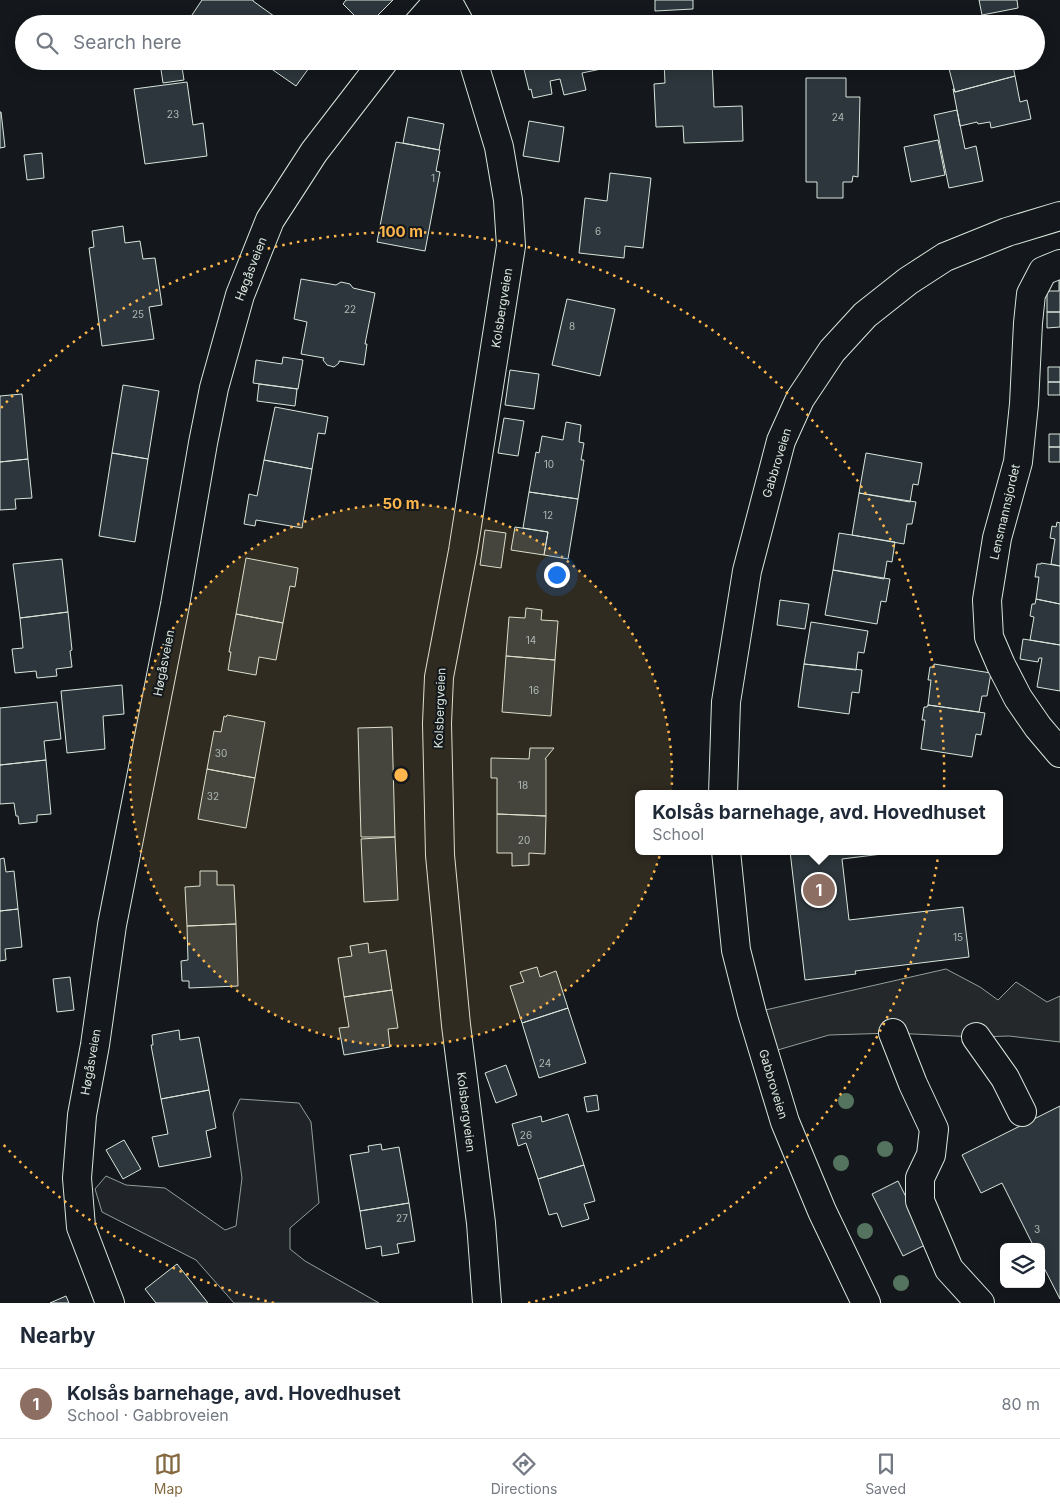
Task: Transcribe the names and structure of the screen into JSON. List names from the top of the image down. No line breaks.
{"streets":{"street":["Høgåsveien","Kolsbergveien","Gabbroveien","Lensmannsjordet"]},"house_numbers":["23","24","1","6","22","25","8","10","12","14","16","30","18","32","20","15","24","26","27","3"],"page":{"search":"Search here","popup":["Kolsås barnehage, avd. Hovedhuset","School"],"pins":"1","heading":"Nearby","list":[{"mark":"1","name":"Kolsås barnehage, avd. Hovedhuset","note":"School · Gabbroveien","value":"80 m"}],"nav":["Map","Directions","Saved"]},"rings":["100 m","50 m"]}
